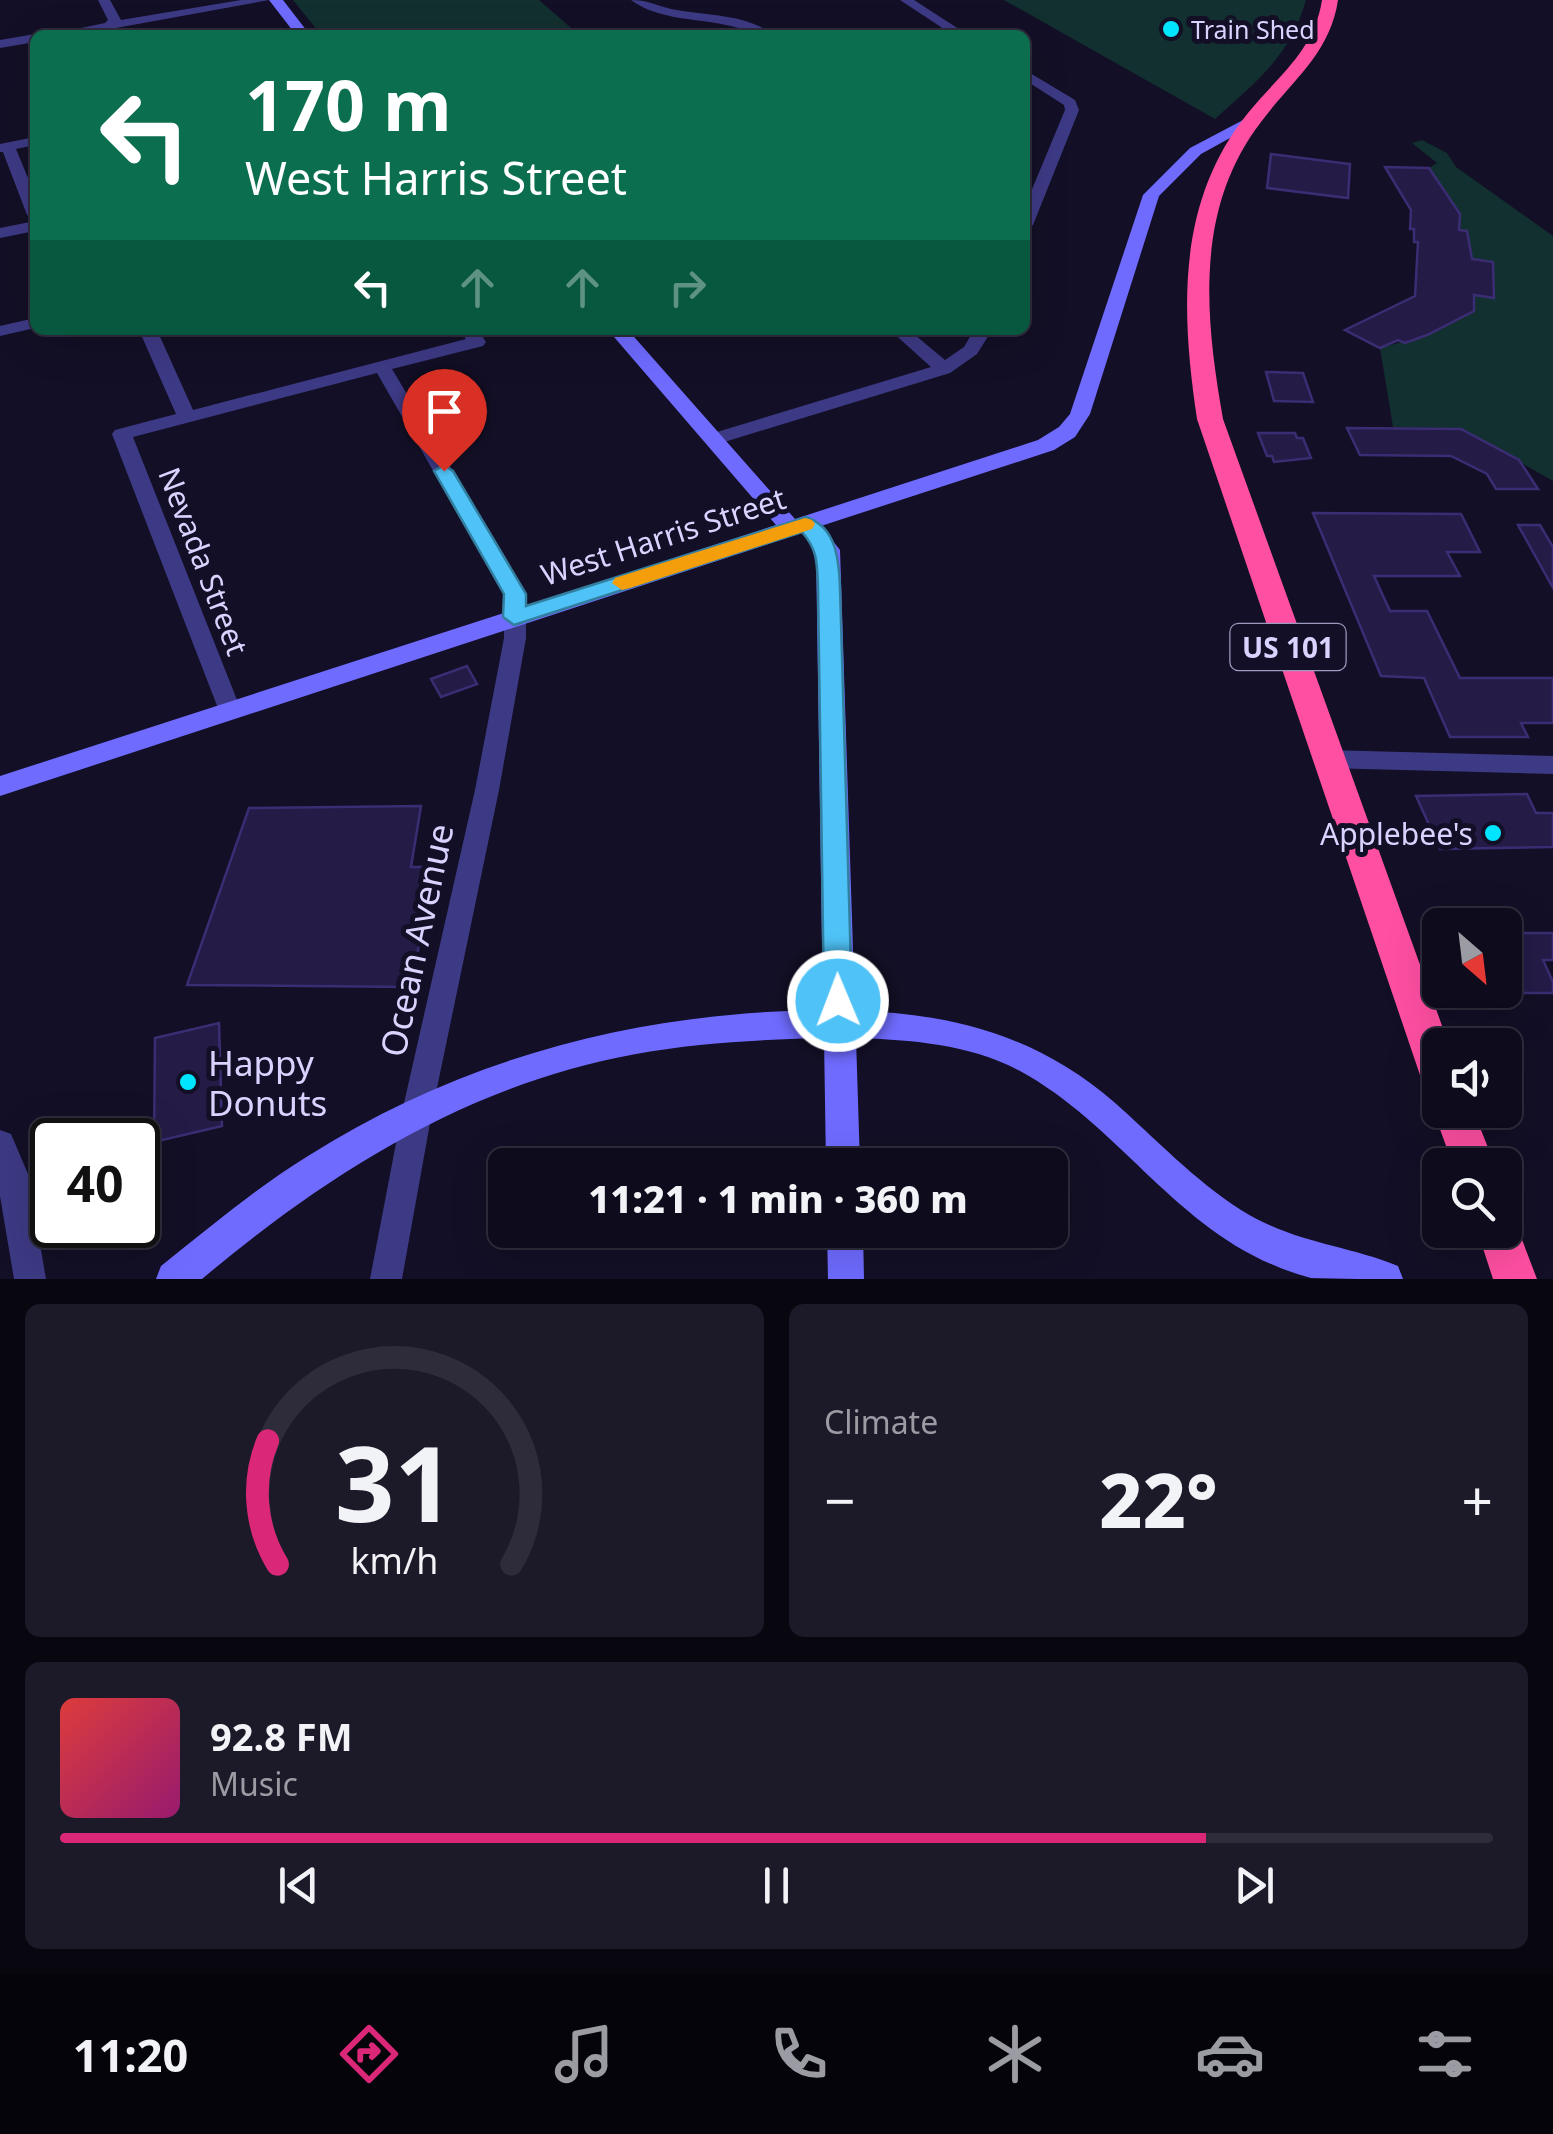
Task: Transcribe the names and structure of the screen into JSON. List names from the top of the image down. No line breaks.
{"streets":{"highway":["US 101"],"main road":["West Harris Street"],"street":["Nevada Street","Ocean Avenue"]},"crossings":[["West Harris Street","Nevada Street"],["West Harris Street","US 101"],["West Harris Street","Ocean Avenue"]],"places":["Train Shed","Applebee's","Happy Donuts"],"north":"bottom right","page":{"turn":["170 m","West Harris Street"],"limit":"40","trip":"11:21 · 1 min · 360 m","tile":"Climate","heat":["−","22°","+"],"song":["92.8 FM","Music"],"tabs":"11:20","gauge":["31","km/h"]}}
